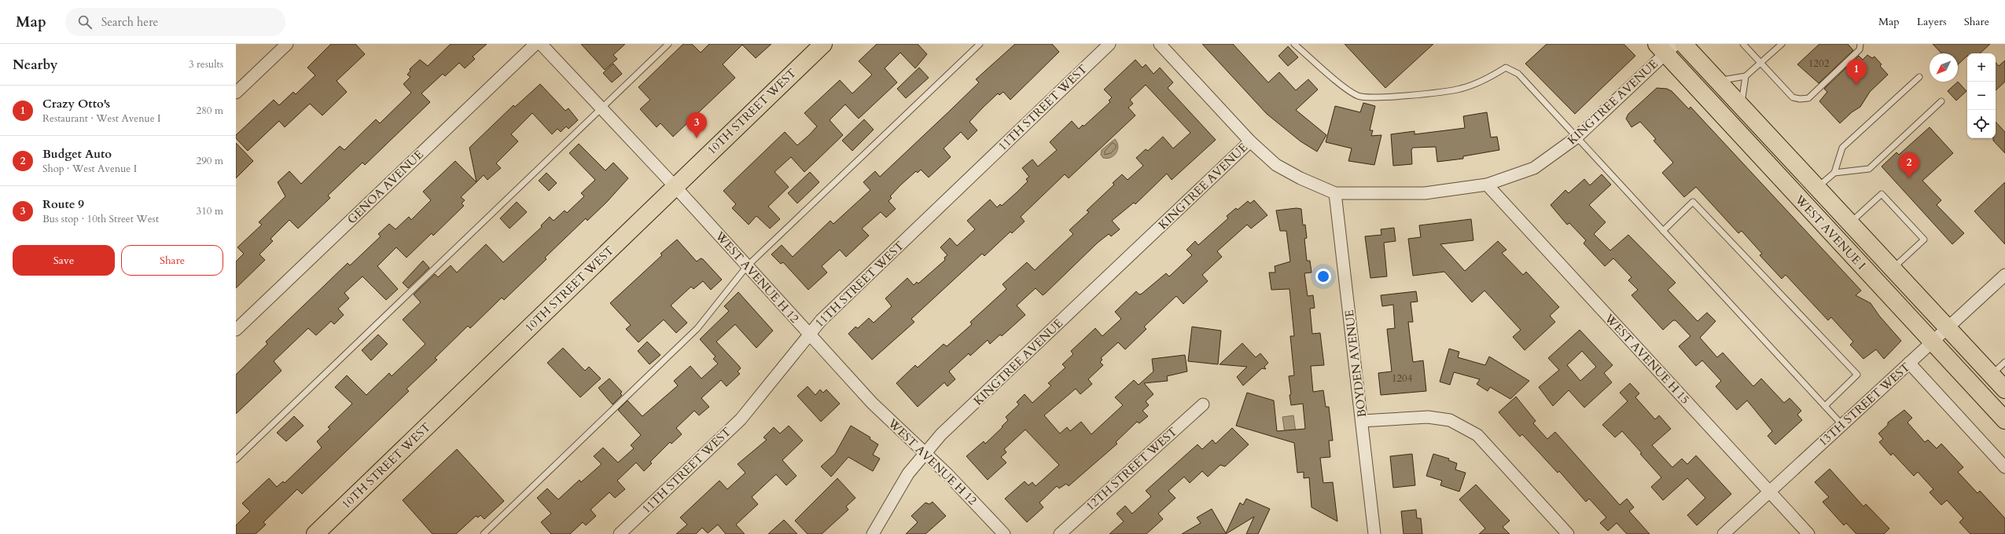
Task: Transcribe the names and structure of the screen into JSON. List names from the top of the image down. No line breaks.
{"streets":{"main road":["10TH STREET WEST","WEST AVENUE I"],"street":["KINGTREE AVENUE","11TH STREET WEST","GENOA AVENUE","WEST AVENUE H 12","WEST AVENUE H 15","BOYDEN AVENUE","13TH STREET WEST","12TH STREET WEST"]},"crossings":[["KINGTREE AVENUE","WEST AVENUE I"],["KINGTREE AVENUE","WEST AVENUE H 12"],["KINGTREE AVENUE","WEST AVENUE H 15"],["KINGTREE AVENUE","BOYDEN AVENUE"],["11TH STREET WEST","WEST AVENUE H 12"],["10TH STREET WEST","WEST AVENUE H 12"],["WEST AVENUE I","13TH STREET WEST"],["WEST AVENUE H 15","13TH STREET WEST"]],"house_numbers":["1202","1204"],"north":"bottom left","page":{"header":"Map","search":"Search here","nav":["Map","Layers","Share"],"heading":["Nearby","3 results"],"map_buttons":["+","−"],"pins":["1","3","2"],"list":[{"mark":"1","name":"Crazy Otto's","note":"Restaurant · West Avenue I","value":"280 m"},{"mark":"2","name":"Budget Auto","note":"Shop · West Avenue I","value":"290 m"},{"mark":"3","name":"Route 9","note":"Bus stop · 10th Street West","value":"310 m"}],"buttons":["Save","Share"]}}
